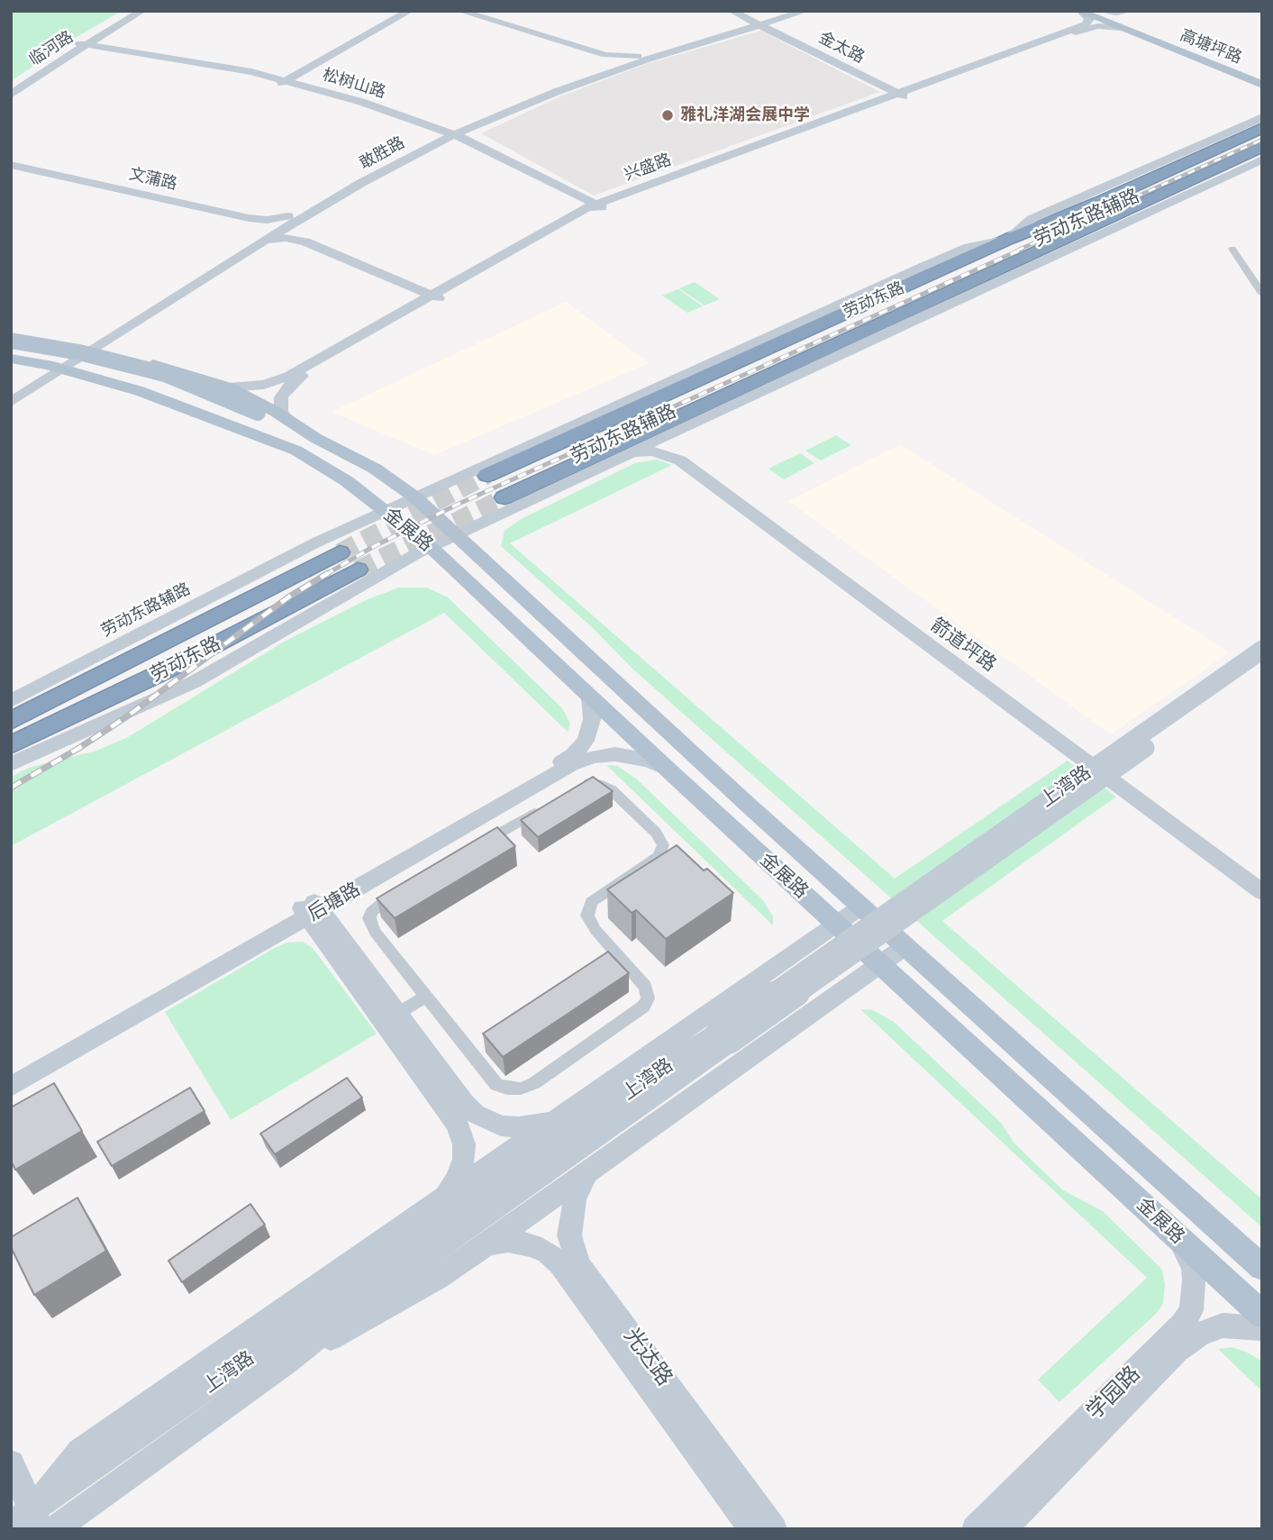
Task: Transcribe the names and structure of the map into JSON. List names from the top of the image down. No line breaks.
{"streets":{"highway":["劳动东路"],"main road":["高塘坪路","金展路"],"street":["金太路","临河路","松树山路","敢胜路","兴盛路","文蒲路","劳动东路辅路","箭道坪路","上湾路","后塘路","光达路","学园路"]},"crossings":[["高塘坪路","兴盛路"],["金太路","敢胜路"],["金太路","兴盛路"],["临河路","松树山路"],["松树山路","敢胜路"],["松树山路","兴盛路"],["敢胜路","文蒲路"],["敢胜路","金展路"],["兴盛路","金展路"],["劳动东路辅路","劳动东路"],["劳动东路辅路","金展路"],["劳动东路辅路","箭道坪路"],["金展路","上湾路"],["金展路","后塘路"],["金展路","学园路"],["上湾路","光达路"]],"places":["雅礼洋湖会展中学"]}
